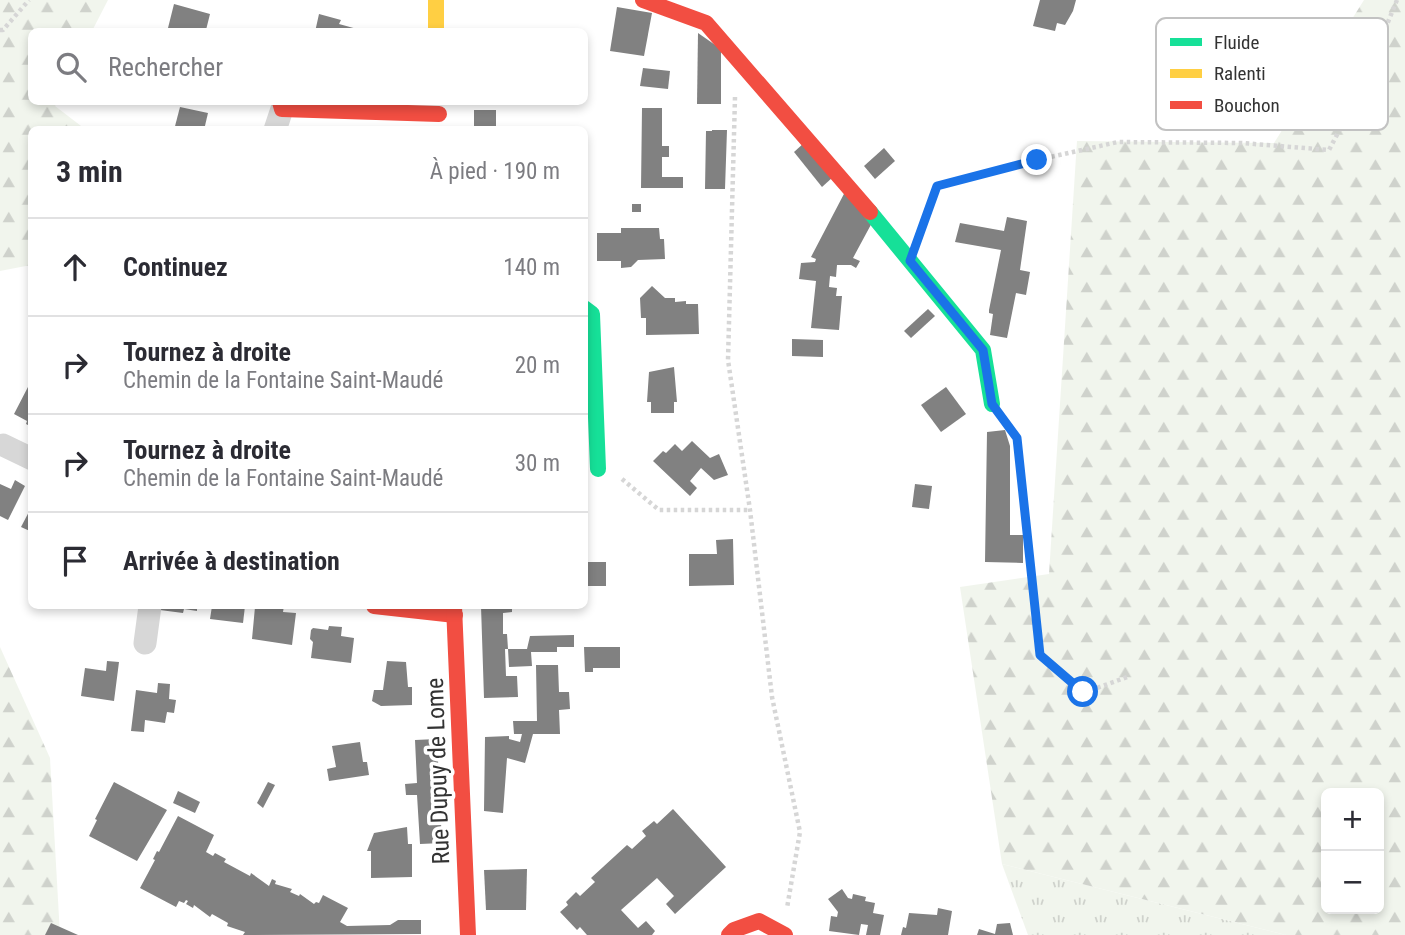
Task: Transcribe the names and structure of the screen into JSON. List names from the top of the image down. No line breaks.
{"streets":{"street":["Rue Dupuy de Lome"]},"legend":["Fluide","Ralenti","Bouchon"],"page":{"search":"Rechercher","heading":["3 min","À pied · 190 m"],"list":[["Continuez","140 m"],["Tournez à droite","Chemin de la Fontaine Saint-Maudé","20 m"],["Tournez à droite","Chemin de la Fontaine Saint-Maudé","30 m"],"Arrivée à destination"],"map_buttons":["+","−"]}}
